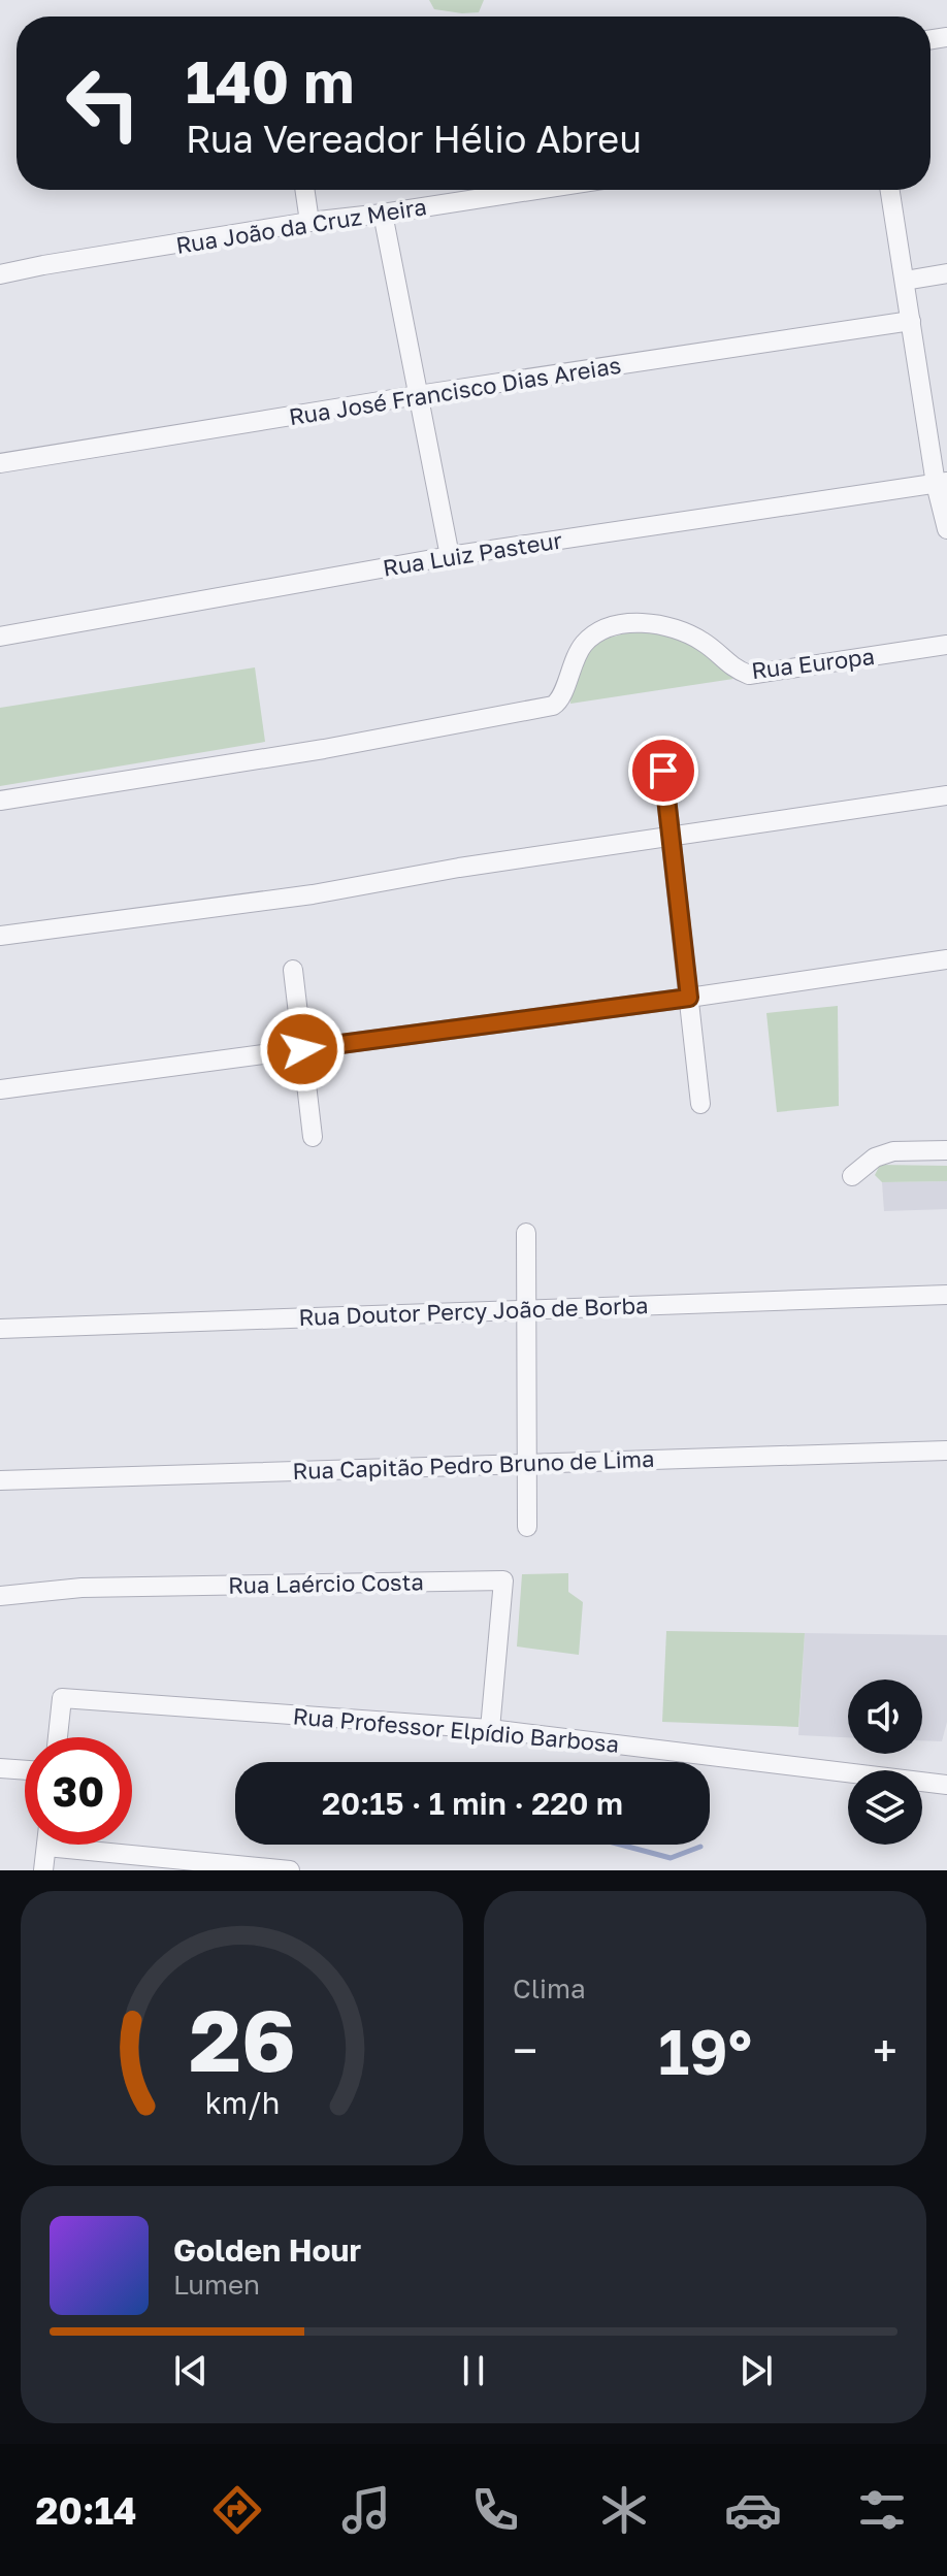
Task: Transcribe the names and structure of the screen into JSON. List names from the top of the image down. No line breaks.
{"streets":{"street":["Rua João da Cruz Meira","Rua José Francisco Dias Areias","Rua Luiz Pasteur","Rua Europa","Rua Doutor Percy João de Borba","Rua Capitão Pedro Bruno de Lima","Rua Laércio Costa","Rua Professor Elpídio Barbosa"]},"crossings":[["Rua Laércio Costa","Rua Professor Elpídio Barbosa"]],"page":{"turn":["140 m","Rua Vereador Hélio Abreu"],"limit":"30","trip":"20:15 · 1 min · 220 m","tile":"Clima","heat":["−","19°","+"],"song":["Golden Hour","Lumen"],"tabs":"20:14","gauge":["26","km/h"]}}
